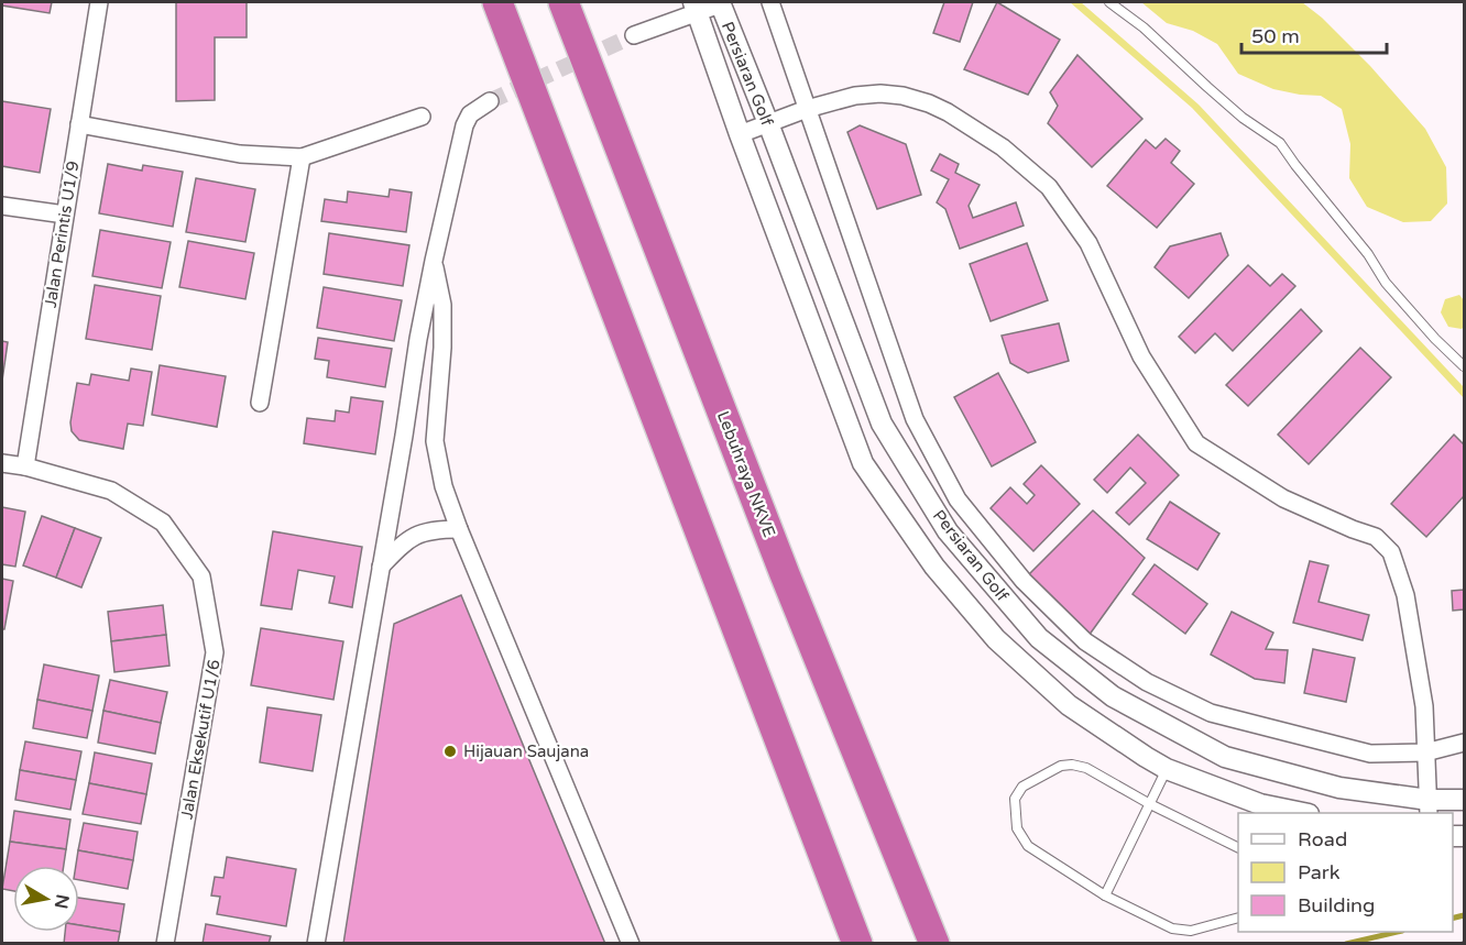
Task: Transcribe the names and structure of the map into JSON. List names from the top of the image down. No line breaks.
{"streets":{"highway":["Lebuhraya NKVE"],"street":["Persiaran Golf","Jalan Perintis U1/9","Jalan Eksekutif U1/6"]},"crossings":[["Jalan Perintis U1/9","Jalan Eksekutif U1/6"]],"places":["Hijauan Saujana"],"legend":["Road","Park","Building"],"scale_bar":"50 m","north":"right"}
